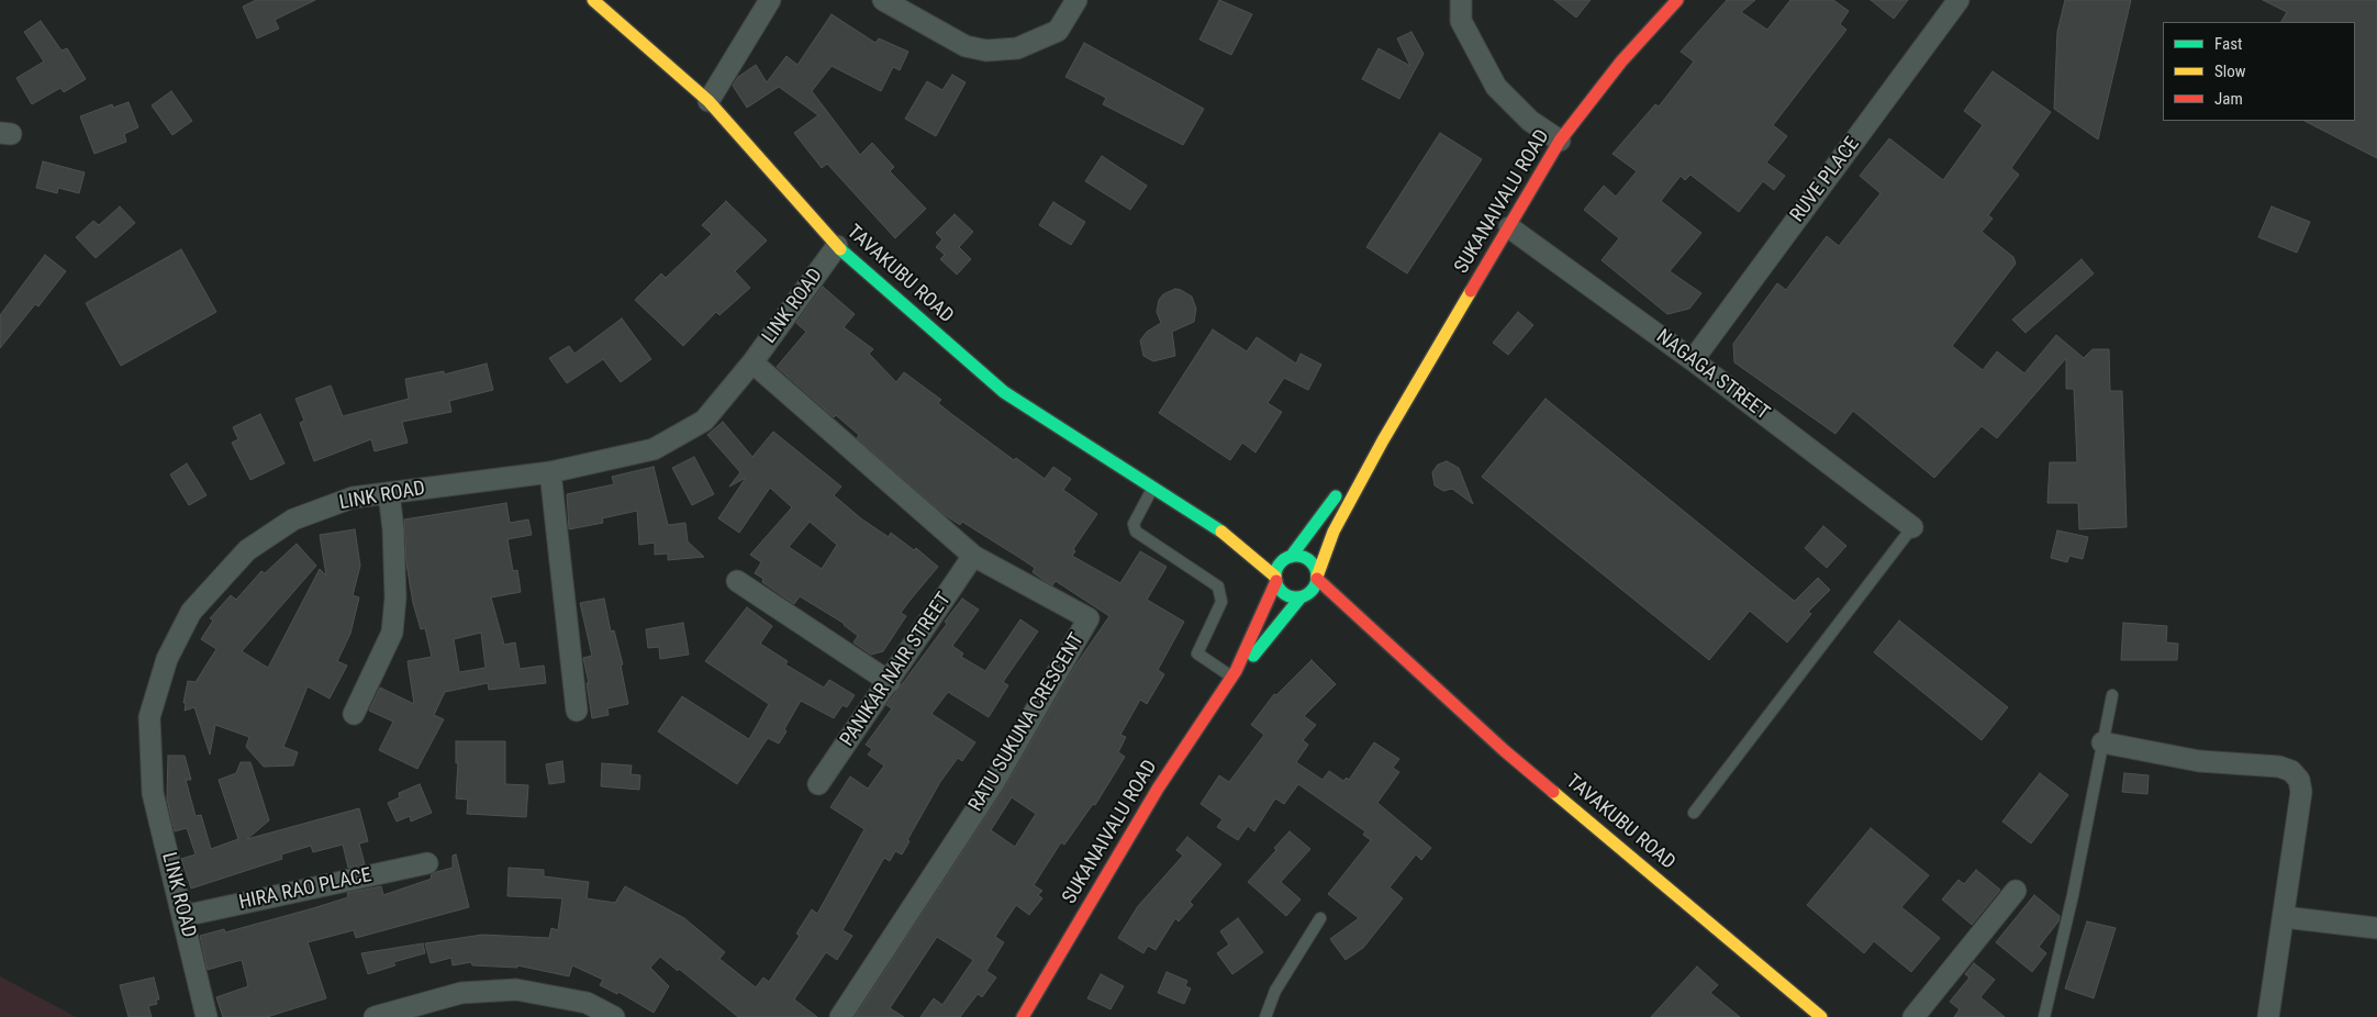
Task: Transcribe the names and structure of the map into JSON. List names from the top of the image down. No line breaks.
{"streets":{"main road":["SUKANAIVALU ROAD","TAVAKUBU ROAD"],"street":["RUVE PLACE","LINK ROAD","NAGAGA STREET","PANIKAR NAIR STREET","RATU SUKUNA CRESCENT","HIRA RAO PLACE"]},"crossings":[["RUVE PLACE","NAGAGA STREET"],["SUKANAIVALU ROAD","TAVAKUBU ROAD"],["SUKANAIVALU ROAD","NAGAGA STREET"],["TAVAKUBU ROAD","LINK ROAD"],["LINK ROAD","RATU SUKUNA CRESCENT"],["LINK ROAD","HIRA RAO PLACE"],["PANIKAR NAIR STREET","RATU SUKUNA CRESCENT"]],"legend":["Fast","Slow","Jam"]}
